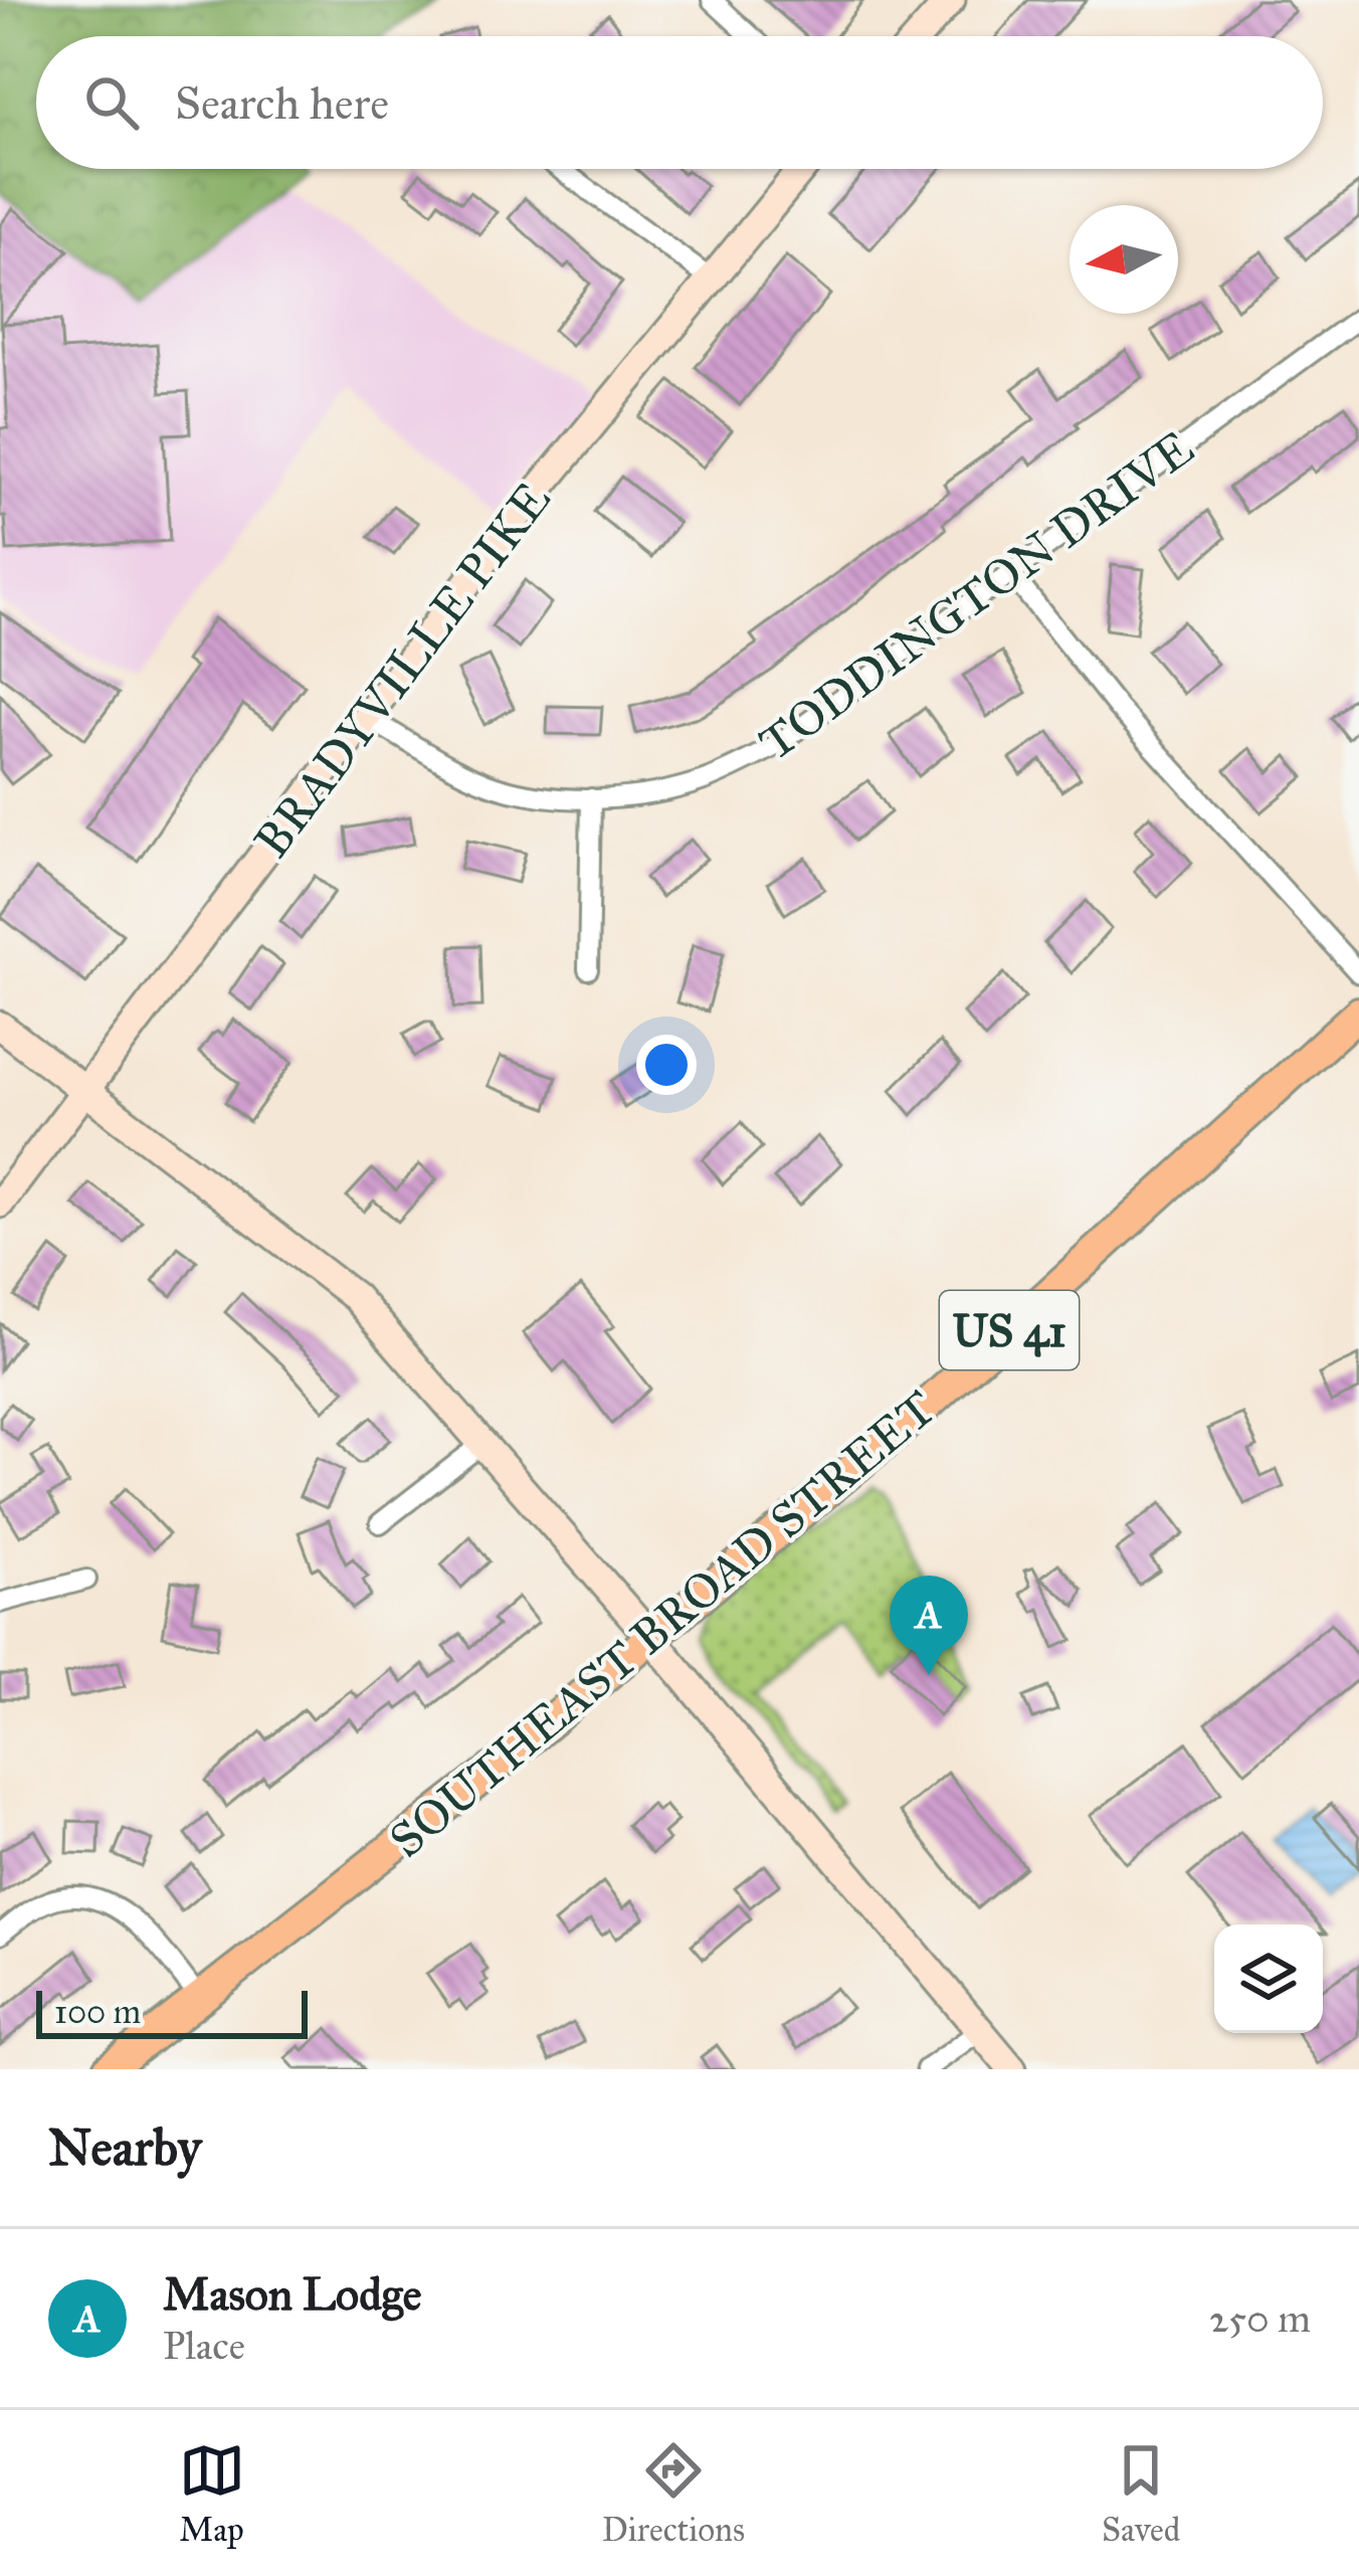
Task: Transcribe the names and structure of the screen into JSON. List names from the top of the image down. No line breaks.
{"streets":{"main road":["BRADYVILLE PIKE","US 41","SOUTHEAST BROAD STREET"],"street":["TODDINGTON DRIVE"]},"crossings":[["TODDINGTON DRIVE","BRADYVILLE PIKE"]],"scale_bar":"100 m","north":"left","page":{"search":"Search here","pins":"A","scale":"100 m","heading":"Nearby","list":[{"mark":"A","name":"Mason Lodge","note":"Place","value":"250 m"}],"nav":["Map","Directions","Saved"]}}
